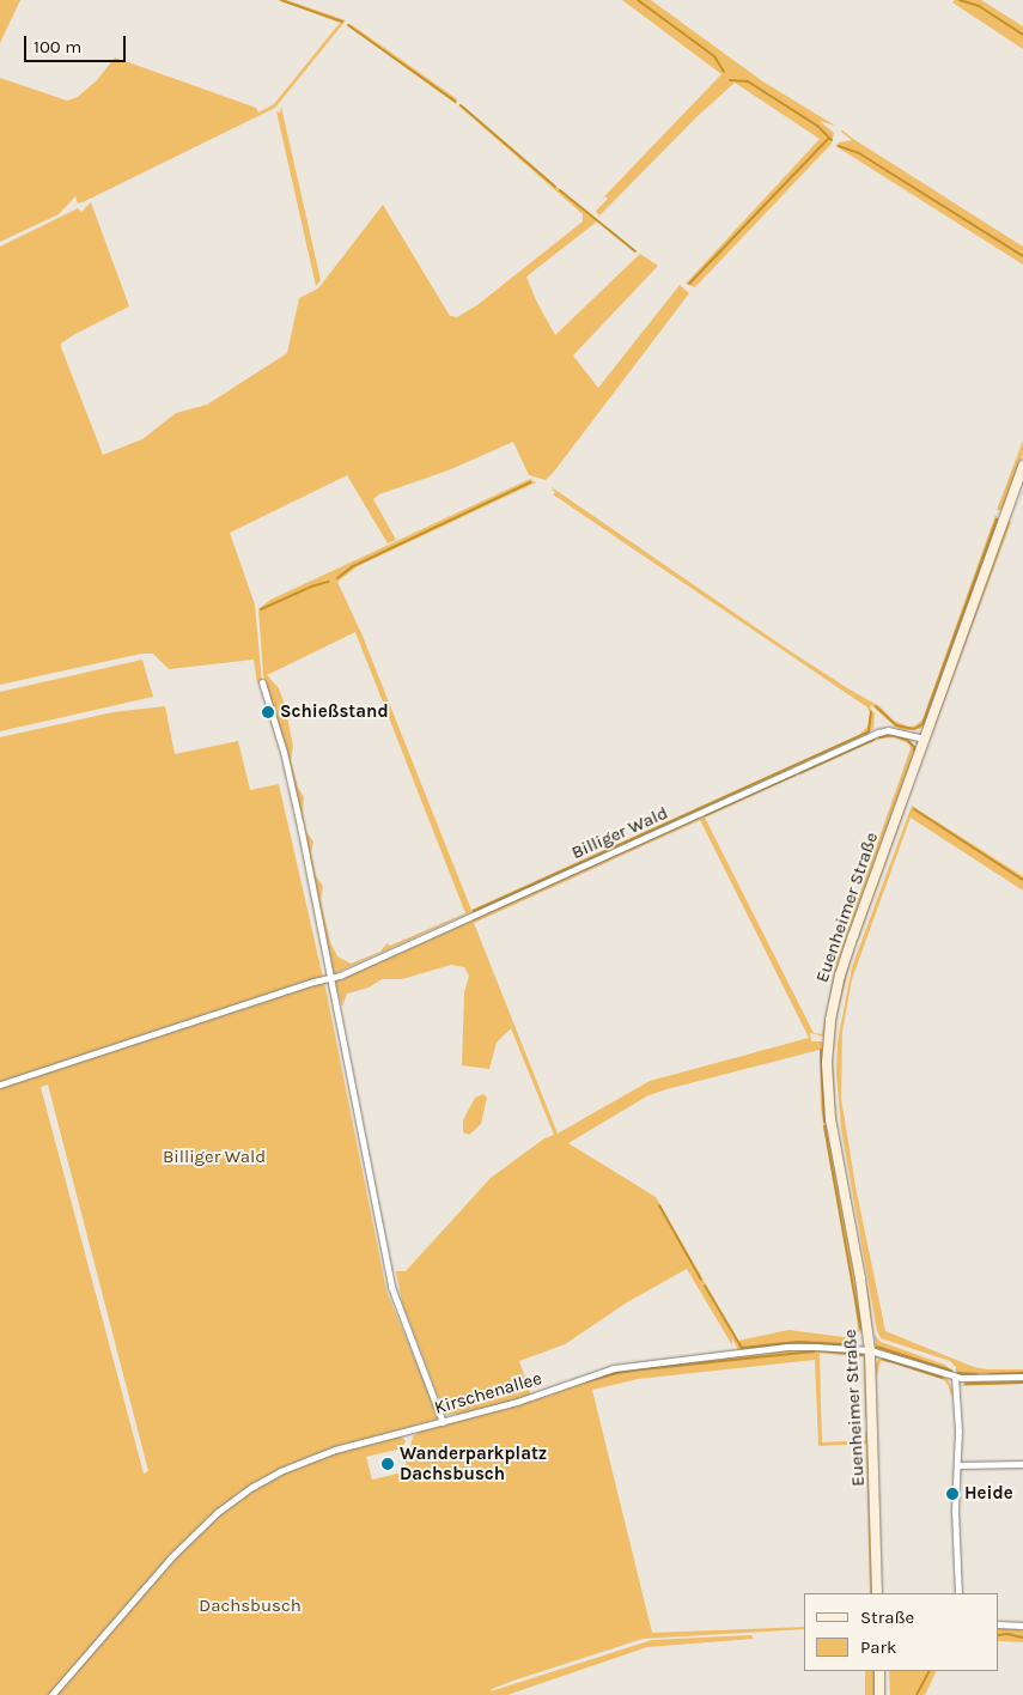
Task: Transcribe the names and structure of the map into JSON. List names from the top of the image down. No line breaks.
{"streets":{"main road":["Euenheimer Straße"],"street":["Billiger Wald","Kirschenallee"]},"crossings":[["Billiger Wald","Euenheimer Straße"],["Euenheimer Straße","Kirschenallee"]],"parks":["Billiger Wald","Dachsbusch"],"places":["Schießstand","Wanderparkplatz Dachsbusch","Heide"],"legend":["Straße","Park"],"scale_bar":"100 m"}
